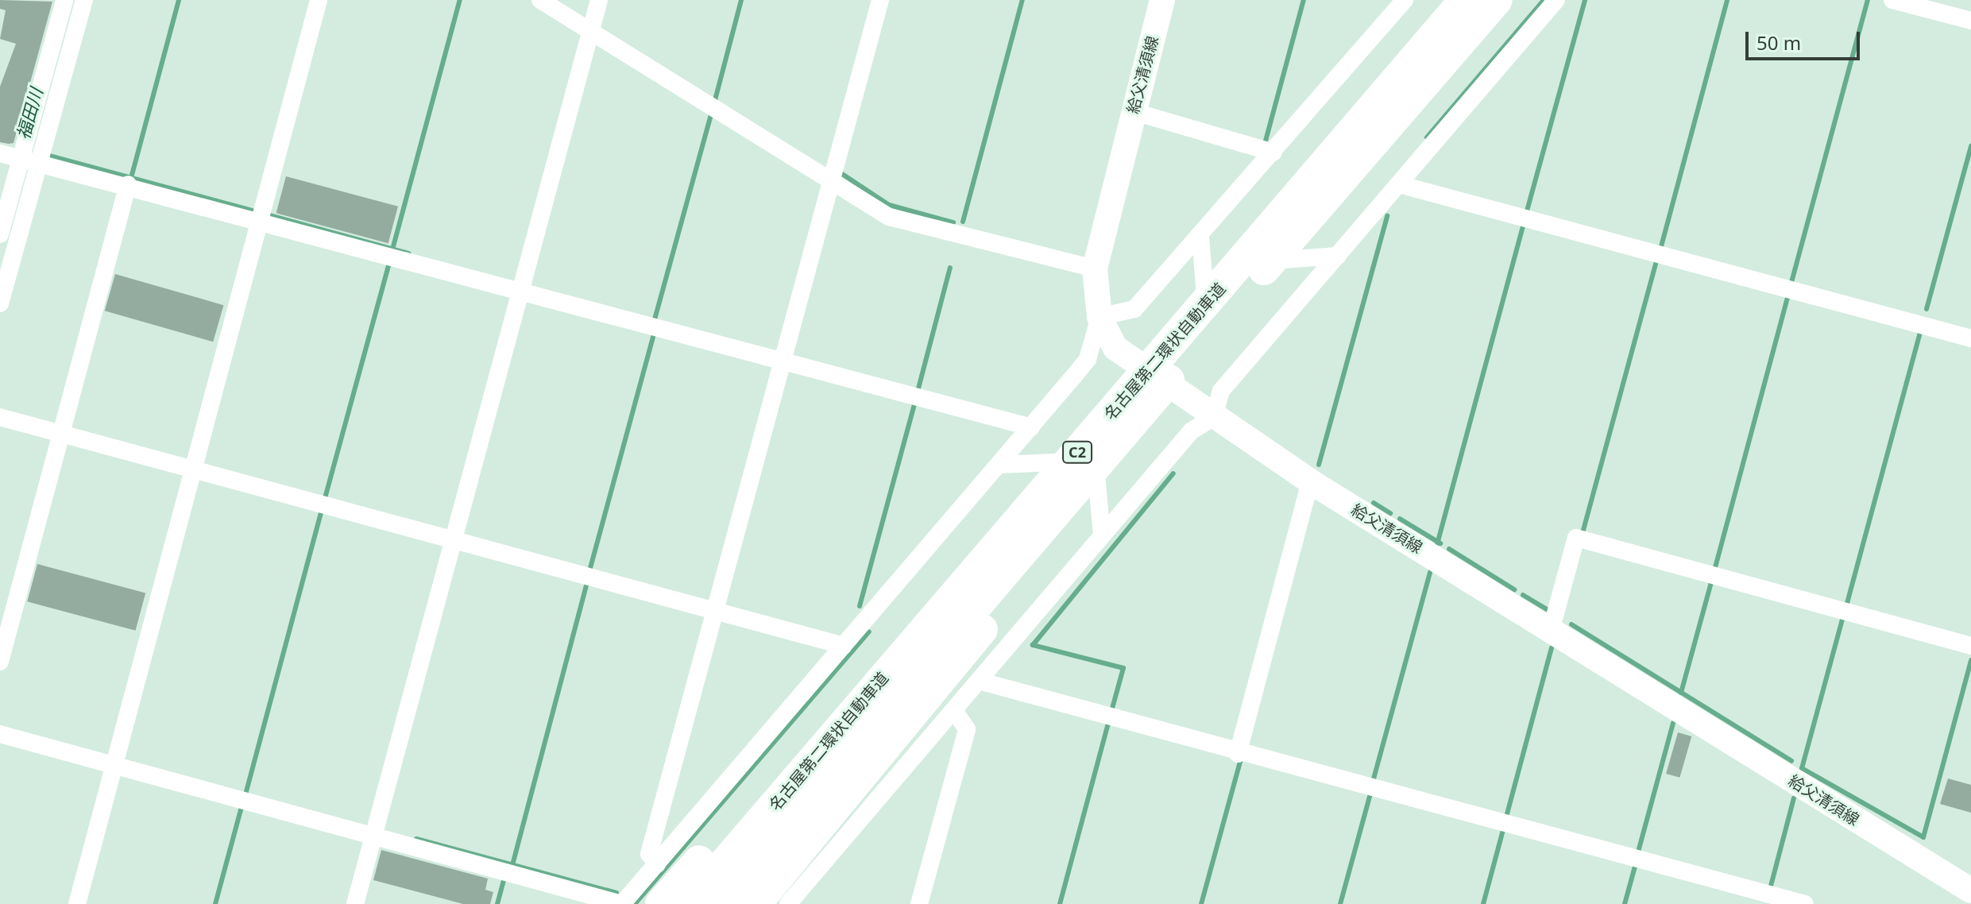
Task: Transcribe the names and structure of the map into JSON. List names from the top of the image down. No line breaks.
{"streets":{"highway":["名古屋第二環状自動車道","C2"],"main road":["給父清須線"]},"water":["福田川"],"scale_bar":"50 m"}
